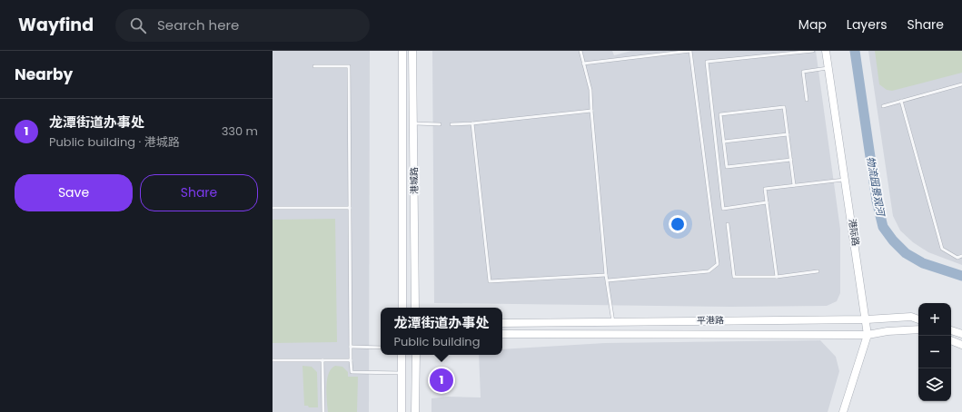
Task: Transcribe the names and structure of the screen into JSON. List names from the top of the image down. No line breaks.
{"streets":{"street":["港城路","港际路","平港路"]},"crossings":[["港际路","平港路"]],"water":["物流园景观河"],"page":{"header":"Wayfind","search":"Search here","nav":["Map","Layers","Share"],"heading":"Nearby","list":[{"mark":"1","name":"龙潭街道办事处","note":"Public building · 港城路","value":"330 m"}],"buttons":["Save","Share"],"map_buttons":["+","−"],"popup":["龙潭街道办事处","Public building"],"pins":"1"}}
